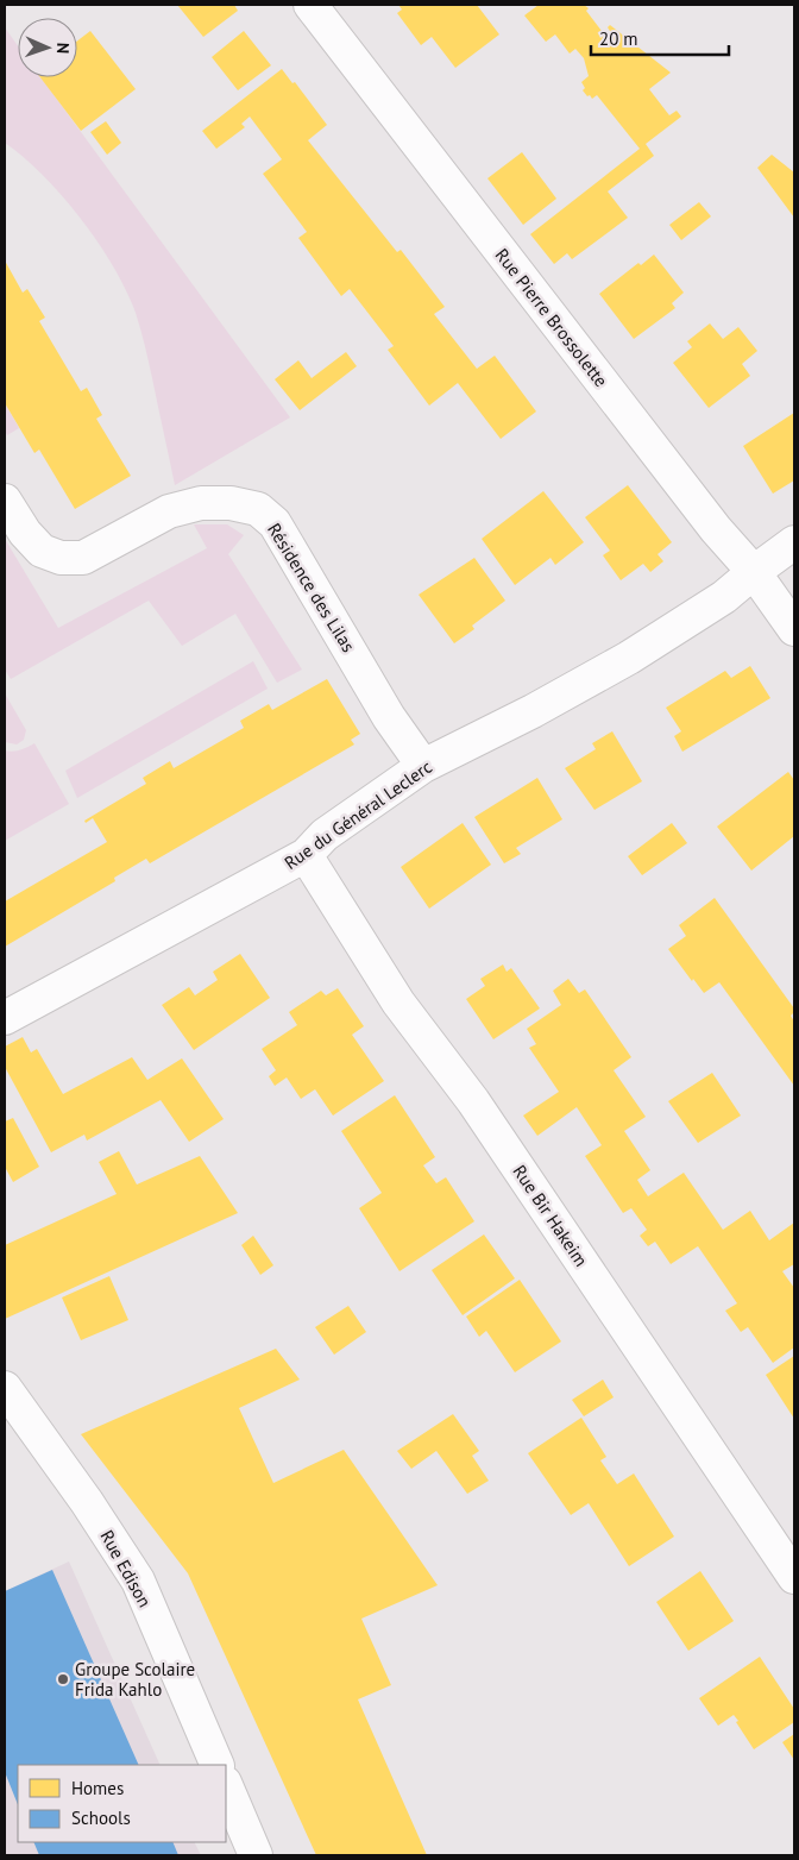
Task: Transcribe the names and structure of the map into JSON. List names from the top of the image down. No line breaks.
{"streets":{"street":["Rue Pierre Brossolette","Résidence des Lilas","Rue du Général Leclerc","Rue Bir Hakeim","Rue Edison"]},"crossings":[["Rue Pierre Brossolette","Rue du Général Leclerc"],["Résidence des Lilas","Rue du Général Leclerc"],["Rue du Général Leclerc","Rue Bir Hakeim"]],"places":["Groupe Scolaire Frida Kahlo"],"legend":["Homes","Schools"],"scale_bar":"20 m","north":"right"}
